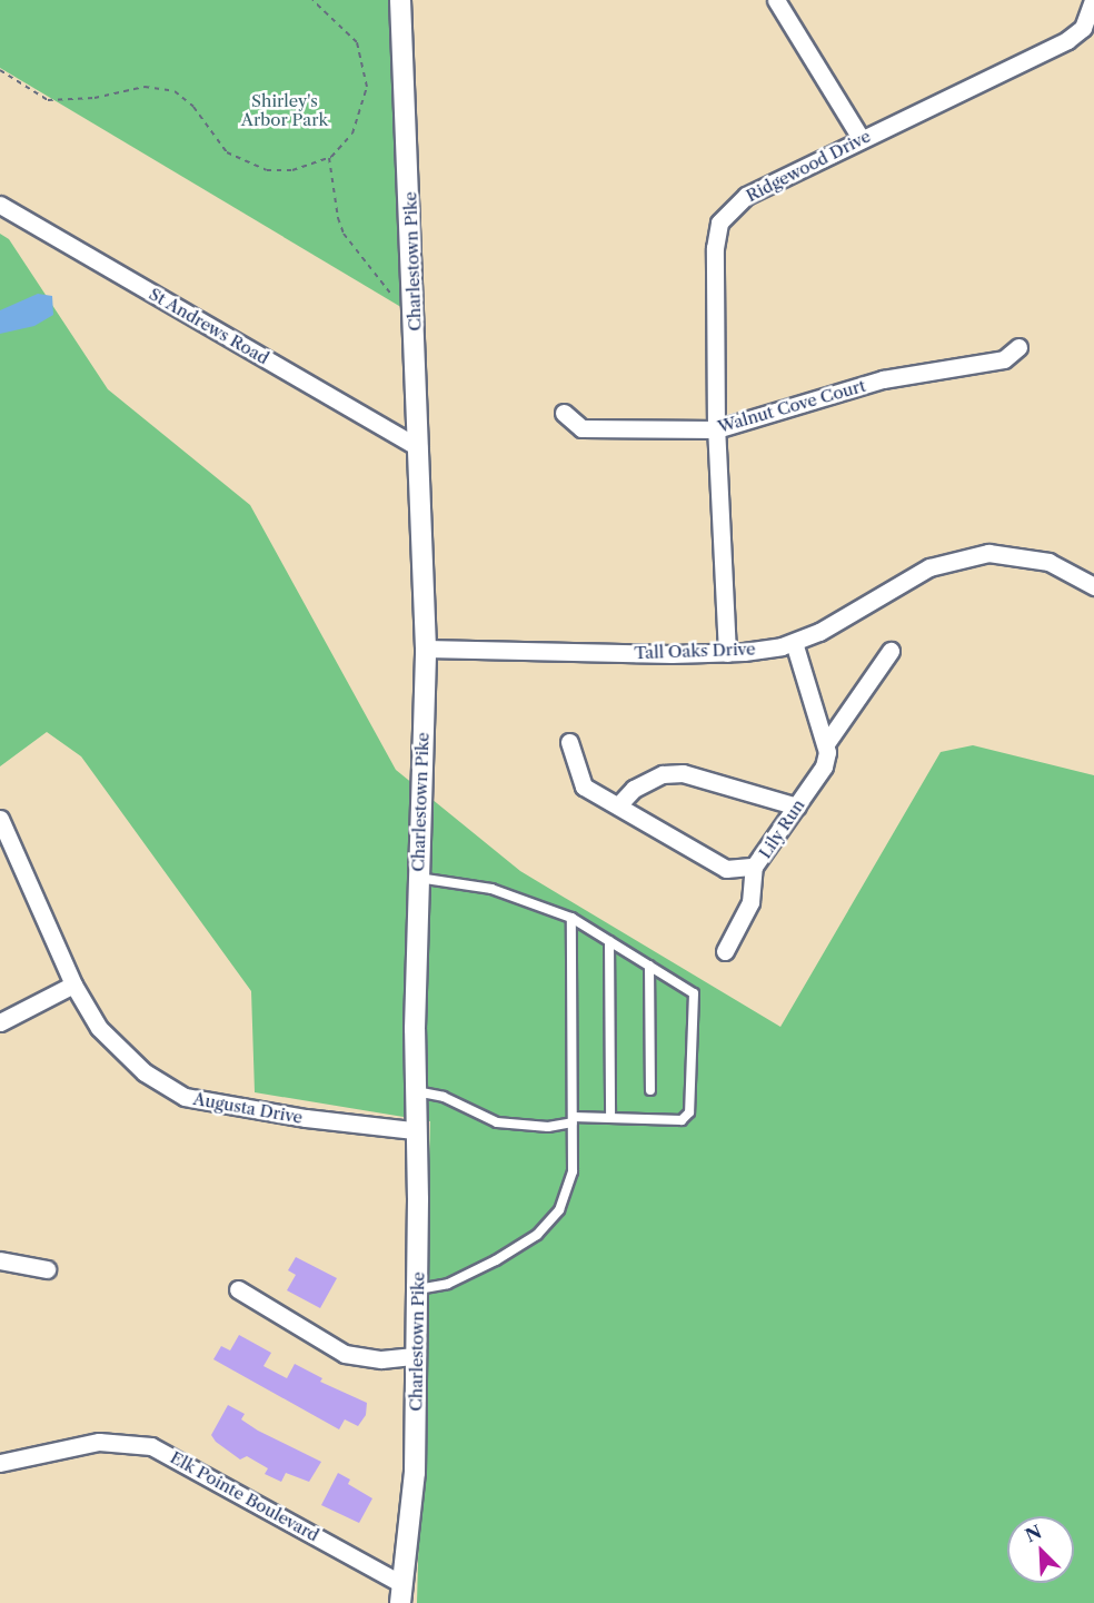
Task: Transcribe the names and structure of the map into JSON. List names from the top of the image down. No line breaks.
{"streets":{"street":["Ridgewood Drive","Charlestown Pike","St Andrews Road","Walnut Cove Court","Tall Oaks Drive","Lily Run","Augusta Drive","Elk Pointe Boulevard"]},"crossings":[["Ridgewood Drive","Walnut Cove Court"],["Ridgewood Drive","Tall Oaks Drive"],["Charlestown Pike","St Andrews Road"],["Charlestown Pike","Tall Oaks Drive"],["Charlestown Pike","Augusta Drive"],["Charlestown Pike","Elk Pointe Boulevard"]],"parks":["Shirley's Arbor Park"],"north":"top left"}
